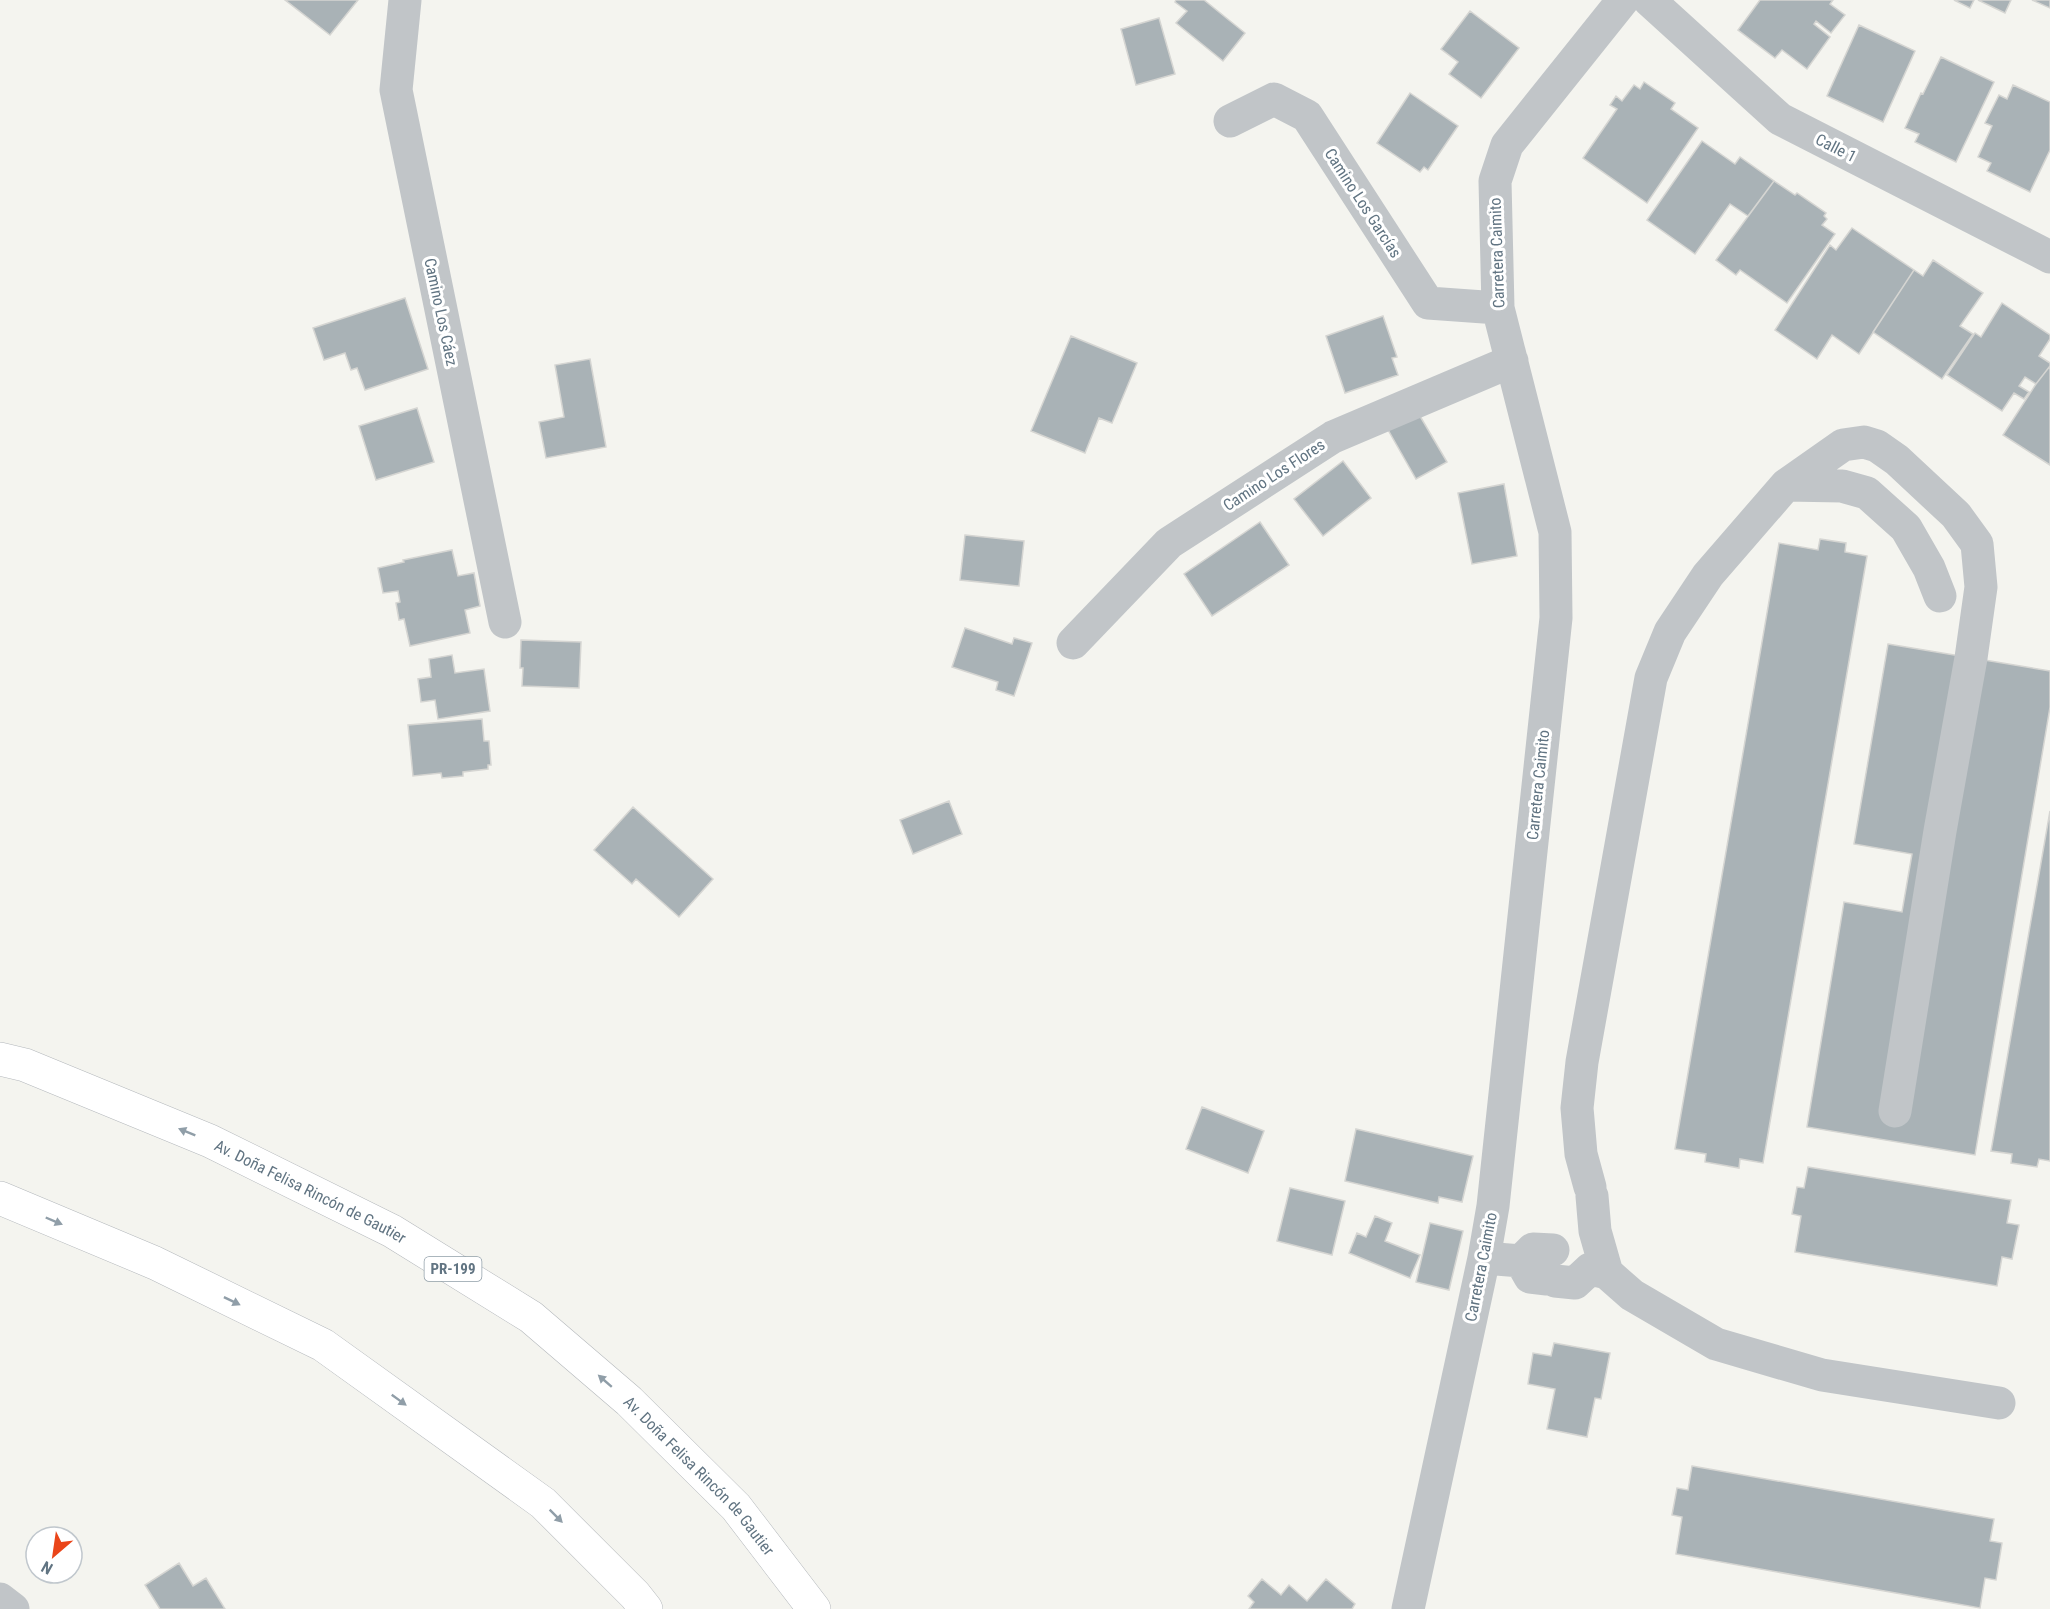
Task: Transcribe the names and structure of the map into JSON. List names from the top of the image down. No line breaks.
{"streets":{"main road":["Av. Doña Felisa Rincón de Gautier","PR-199"],"street":["Calle 1","Camino Los Garcías","Carretera Caimito","Camino Los Cáez","Camino Los Flores"]},"crossings":[["Camino Los Garcías","Carretera Caimito"],["Carretera Caimito","Camino Los Flores"]],"north":"bottom left"}
